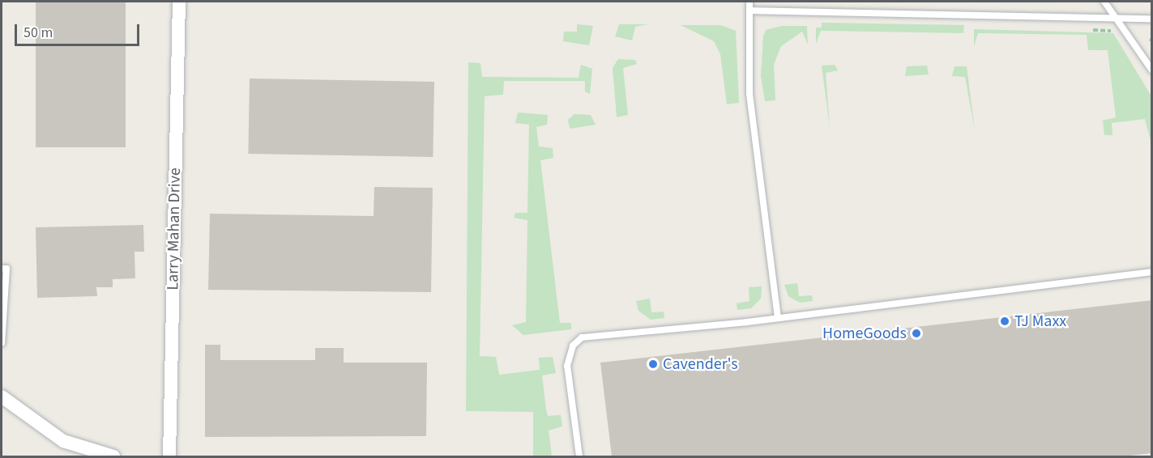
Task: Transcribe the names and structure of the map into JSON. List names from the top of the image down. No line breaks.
{"streets":{"street":["Larry Mahan Drive"]},"places":["TJ Maxx","HomeGoods","Cavender's"],"scale_bar":"50 m"}
